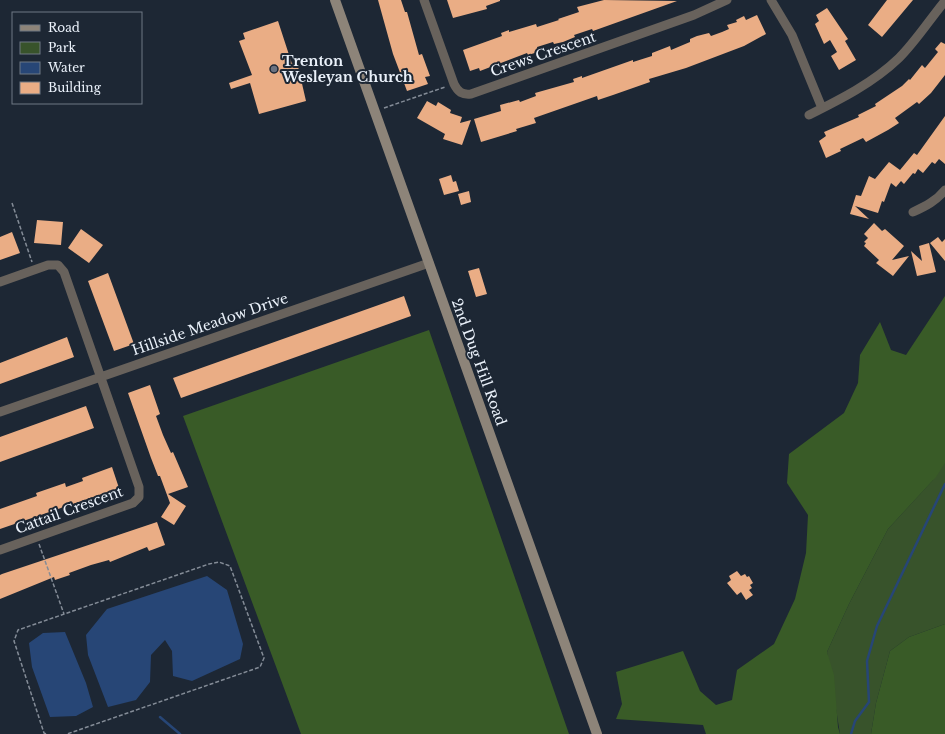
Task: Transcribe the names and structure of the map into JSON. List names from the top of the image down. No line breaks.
{"streets":{"street":["Crews Crescent","Hillside Meadow Drive","2nd Dug Hill Road","Cattail Crescent"]},"crossings":[["Hillside Meadow Drive","2nd Dug Hill Road"],["Hillside Meadow Drive","Cattail Crescent"]],"places":["Trenton Wesleyan Church"],"legend":["Road","Park","Water","Building"]}
